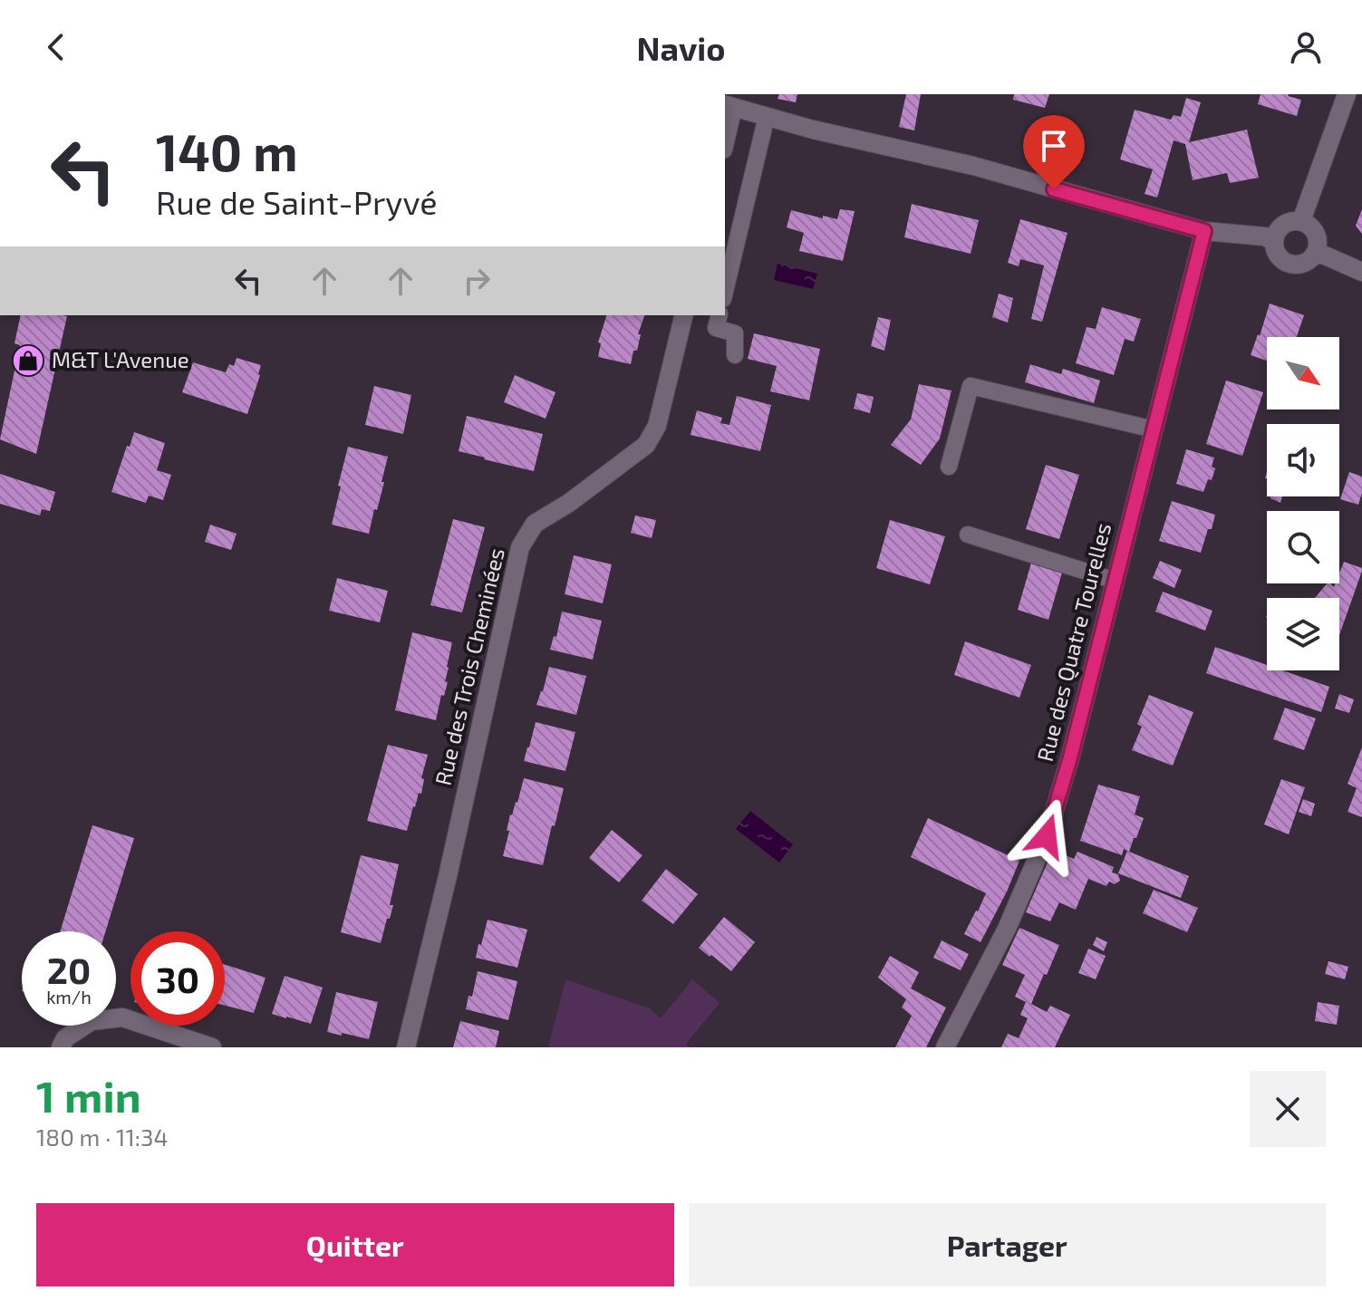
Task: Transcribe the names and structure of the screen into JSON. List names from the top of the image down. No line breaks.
{"streets":{"street":["Rue des Quatre Tourelles","Rue des Trois Cheminées"]},"places":{"shop":["M&T L'Avenue"]},"north":"bottom right","page":{"header":"Navio","turn":["140 m","Rue de Saint-Pryvé"],"speed":"20 km/h","limit":"30","heading":["1 min","180 m · 11:34"],"buttons":["Quitter","Partager"]}}
